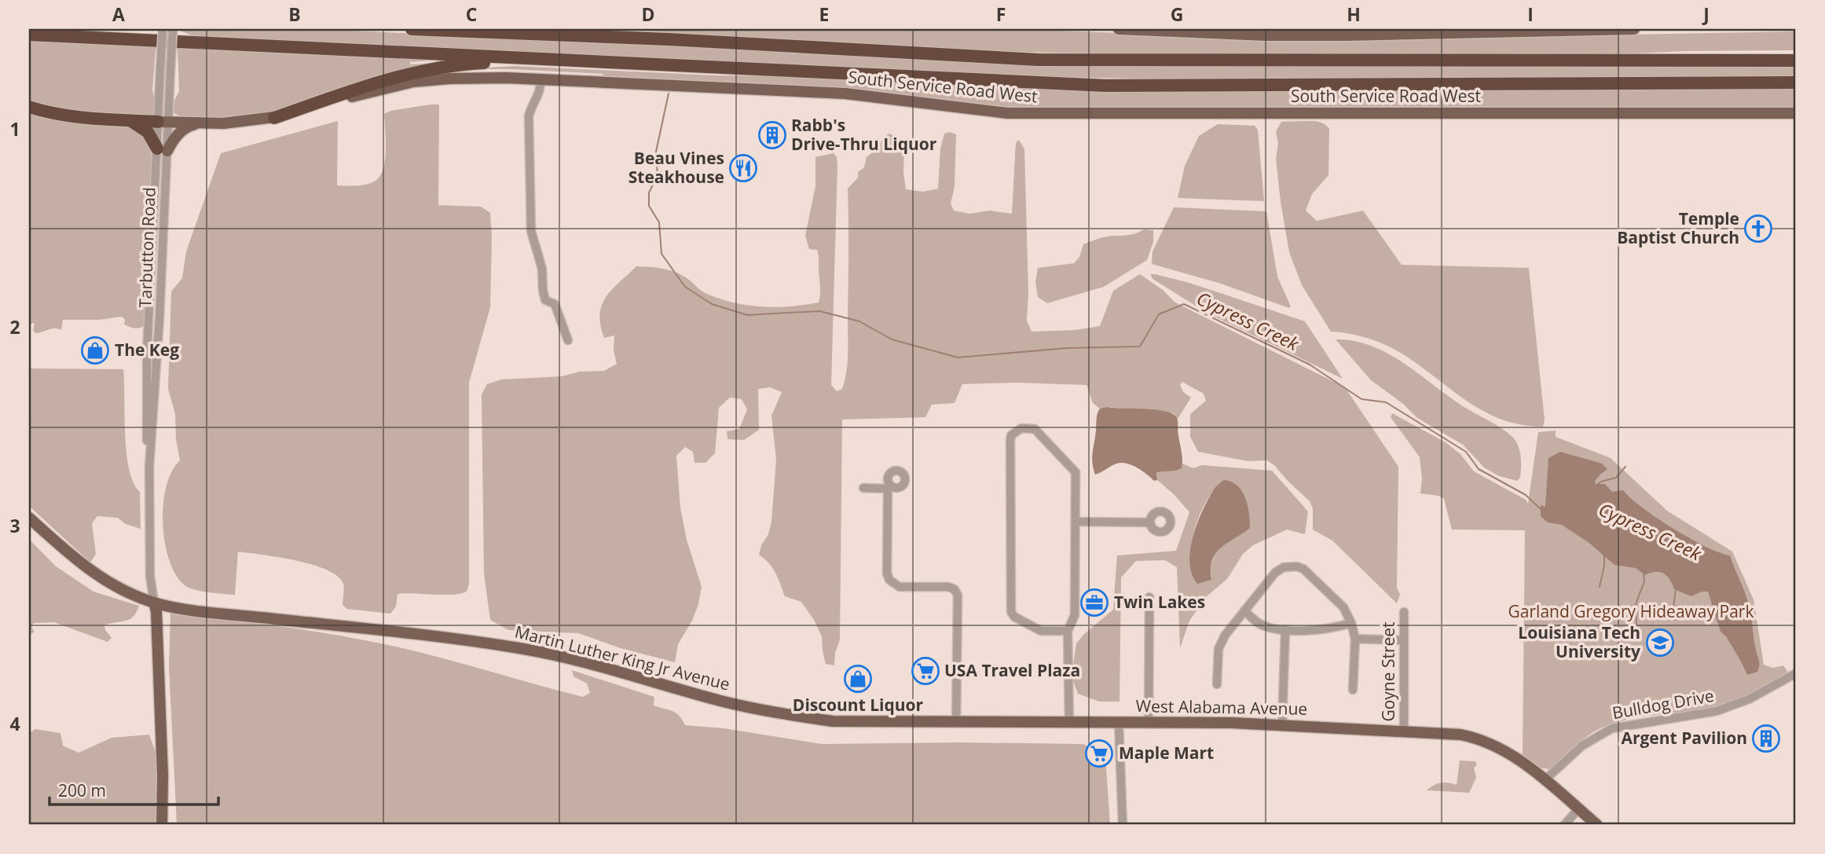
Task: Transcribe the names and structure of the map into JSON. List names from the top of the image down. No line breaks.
{"streets":{"main road":["South Service Road West","Martin Luther King Jr Avenue","West Alabama Avenue"],"street":["Tarbutton Road","Goyne Street","Bulldog Drive"]},"crossings":[["South Service Road West","Tarbutton Road"],["Tarbutton Road","Martin Luther King Jr Avenue"],["Martin Luther King Jr Avenue","West Alabama Avenue"],["Goyne Street","West Alabama Avenue"],["Bulldog Drive","West Alabama Avenue"]],"water":["Cypress Creek"],"parks":["Garland Gregory Hideaway Park"],"places":{"building":["Rabb's Drive-Thru Liquor","Argent Pavilion"],"restaurant":["Beau Vines Steakhouse"],"church":["Temple Baptist Church"],"shop":["The Keg","Discount Liquor"],"office":["Twin Lakes"],"school or university":["Louisiana Tech University"],"supermarket":["USA Travel Plaza","Maple Mart"]},"scale_bar":"200 m","grid":{"columns":["A","B","C","D","E","F","G","H","I","J"],"rows":["1","2","3","4"]}}
